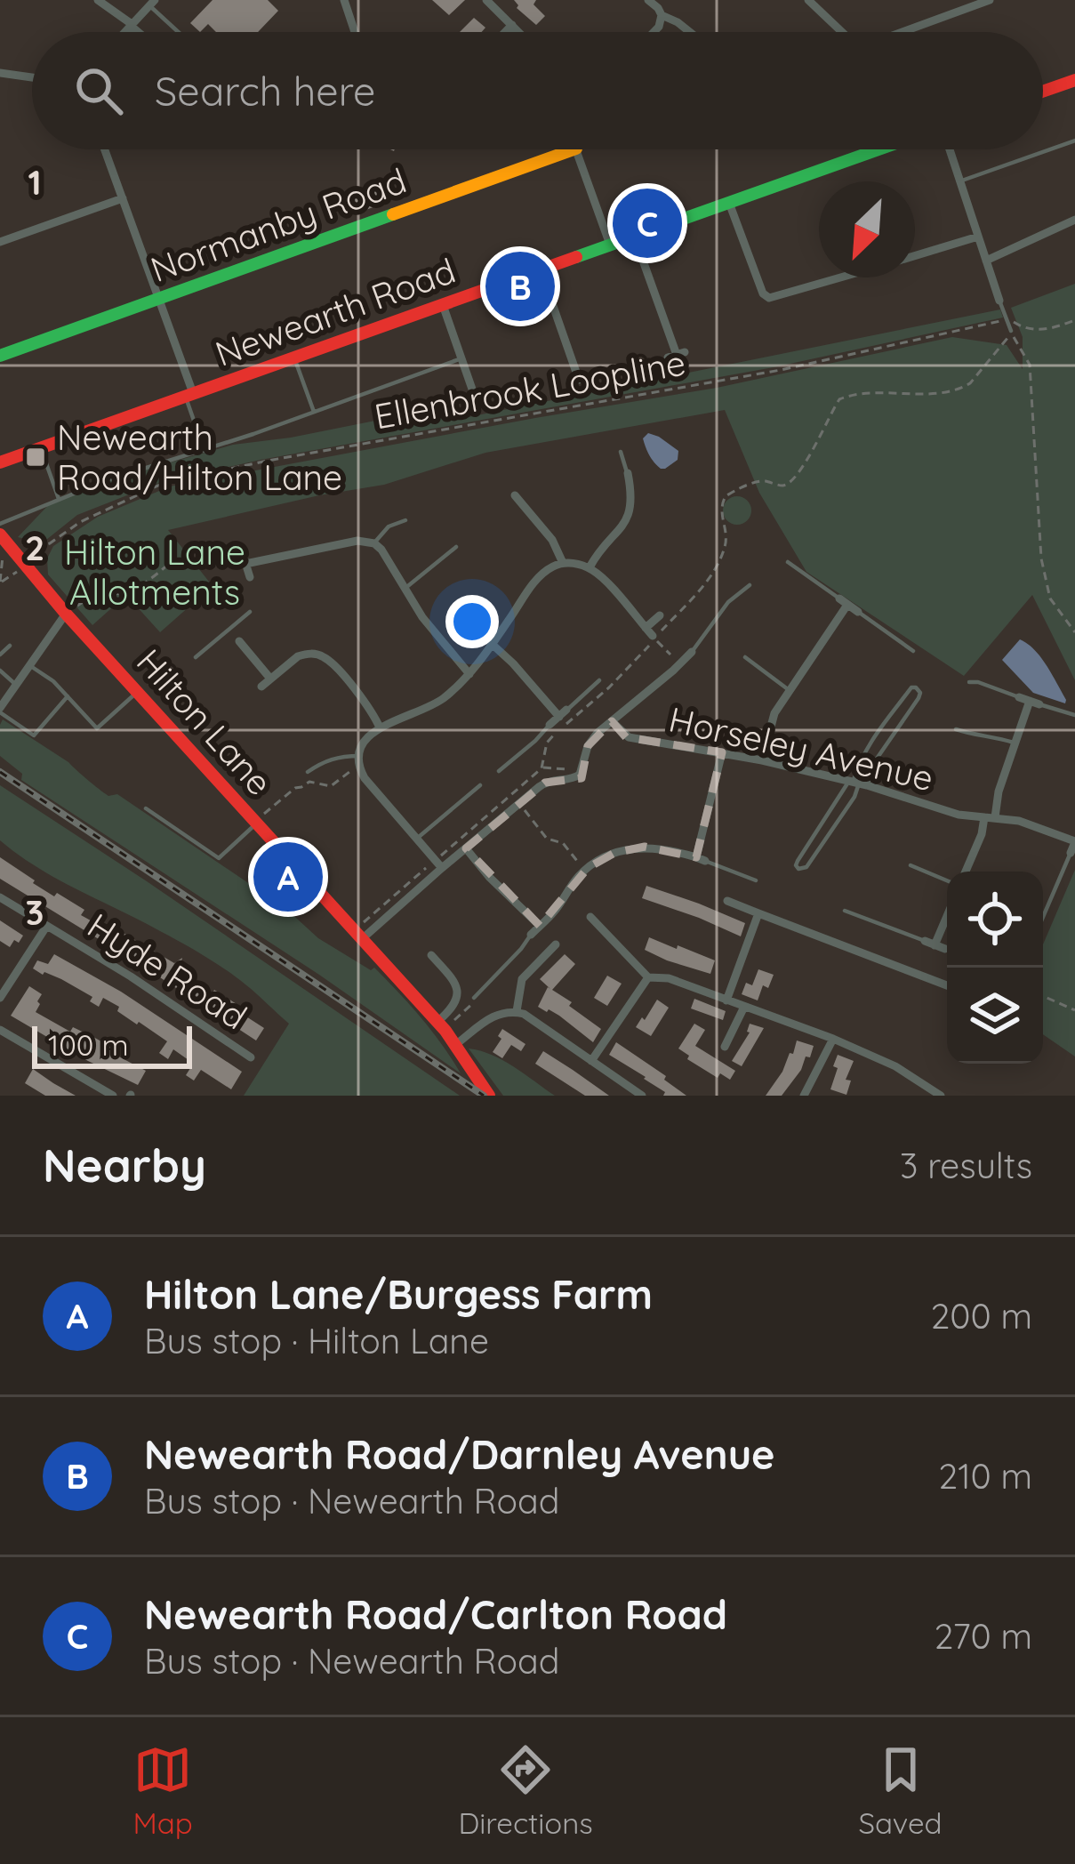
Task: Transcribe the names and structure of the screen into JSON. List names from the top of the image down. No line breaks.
{"streets":{"street":["Normanby Road","Newearth Road","Hilton Lane","Horseley Avenue","Hyde Road"],"path":["Ellenbrook Loopline"]},"crossings":[["Ellenbrook Loopline","Hilton Lane"]],"parks":["Hilton Lane Allotments"],"places":{"transit":["Newearth Road/Hilton Lane"]},"scale_bar":"100 m","north":"bottom left","page":{"search":"Search here","pins":["C","B","A"],"scale":"100 m","heading":["Nearby","3 results"],"list":[{"mark":"A","name":"Hilton Lane/Burgess Farm","note":"Bus stop · Hilton Lane","value":"200 m"},{"mark":"B","name":"Newearth Road/Darnley Avenue","note":"Bus stop · Newearth Road","value":"210 m"},{"mark":"C","name":"Newearth Road/Carlton Road","note":"Bus stop · Newearth Road","value":"270 m"}],"nav":["Map","Directions","Saved"]},"grid":{"rows":["1","2","3"]}}
